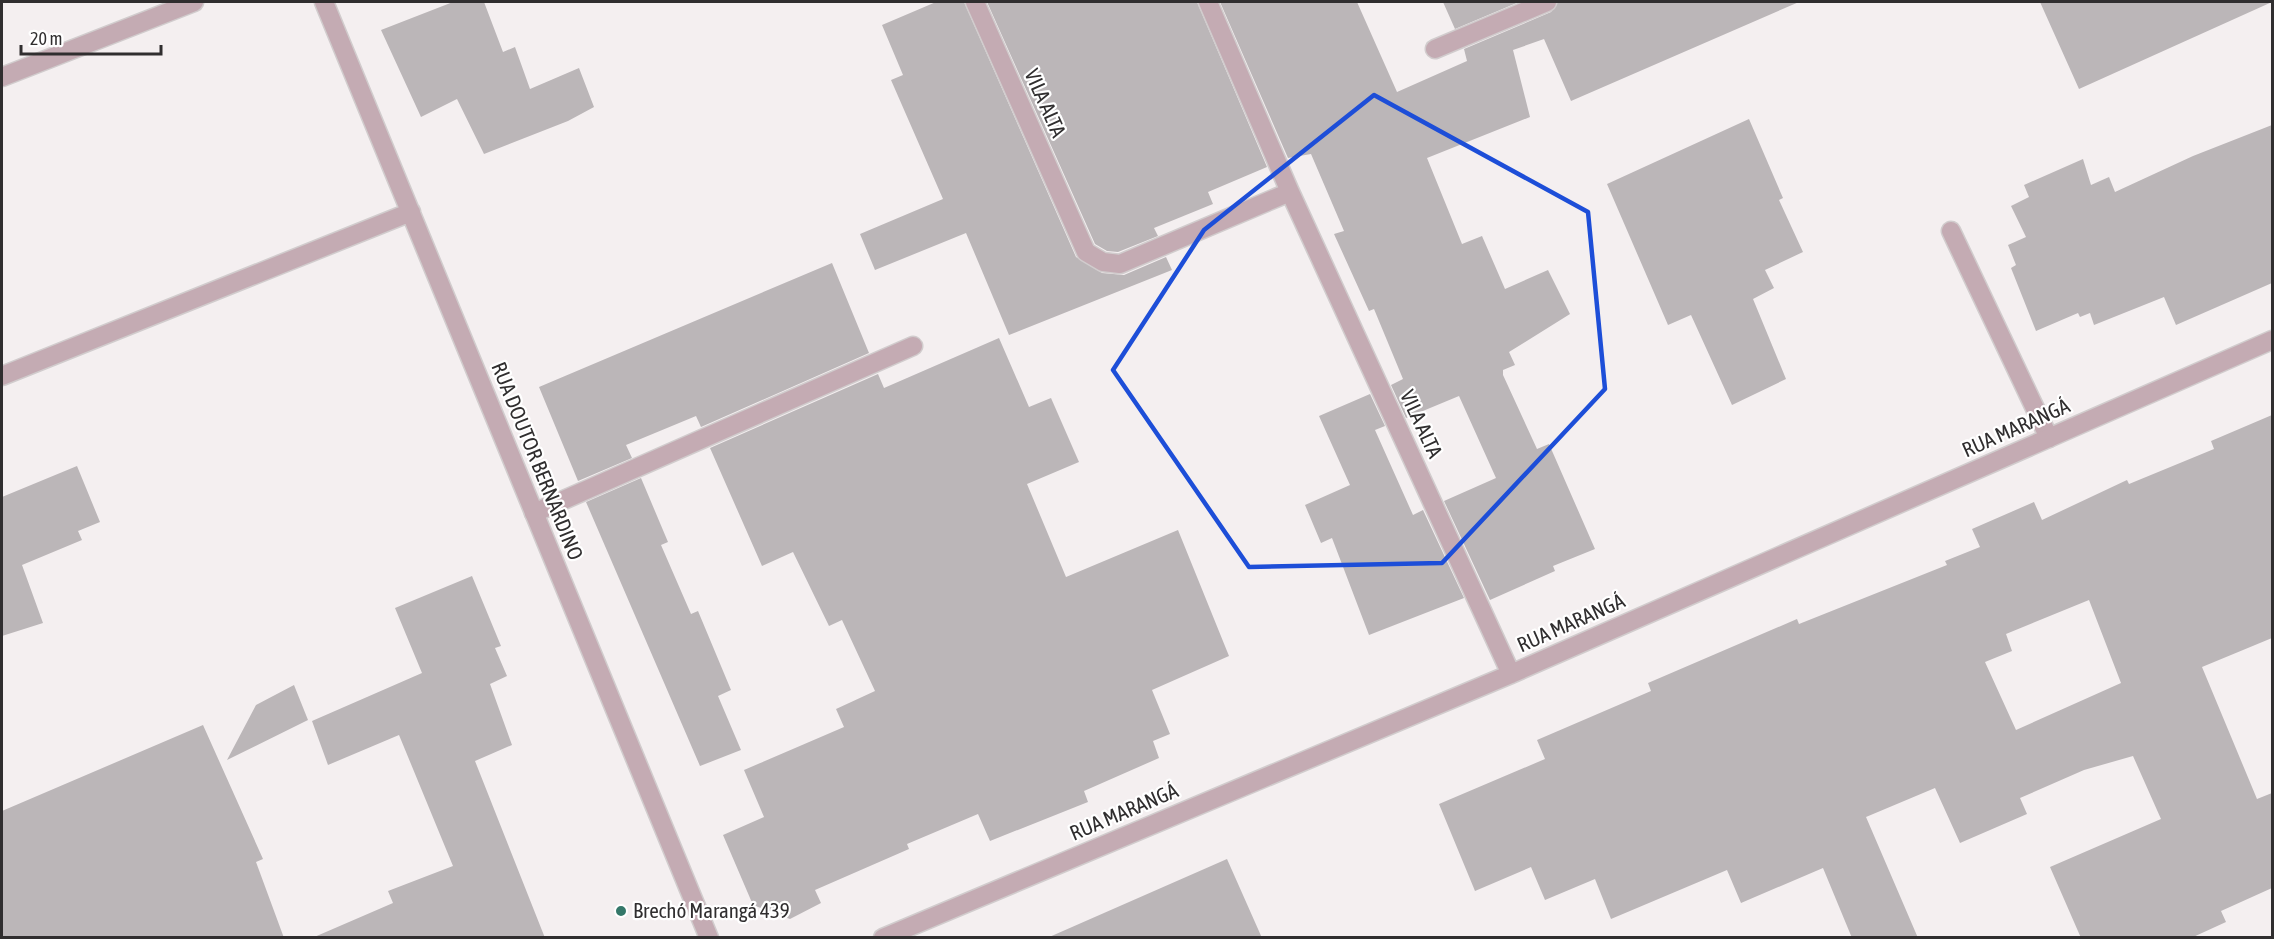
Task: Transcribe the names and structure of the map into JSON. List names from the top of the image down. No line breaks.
{"streets":{"street":["VILA ALTA","RUA MARANGÁ","RUA DOUTOR BERNARDINO"]},"crossings":[["VILA ALTA","RUA MARANGÁ"]],"places":["Brechó Marangá 439"],"scale_bar":"20 m"}
